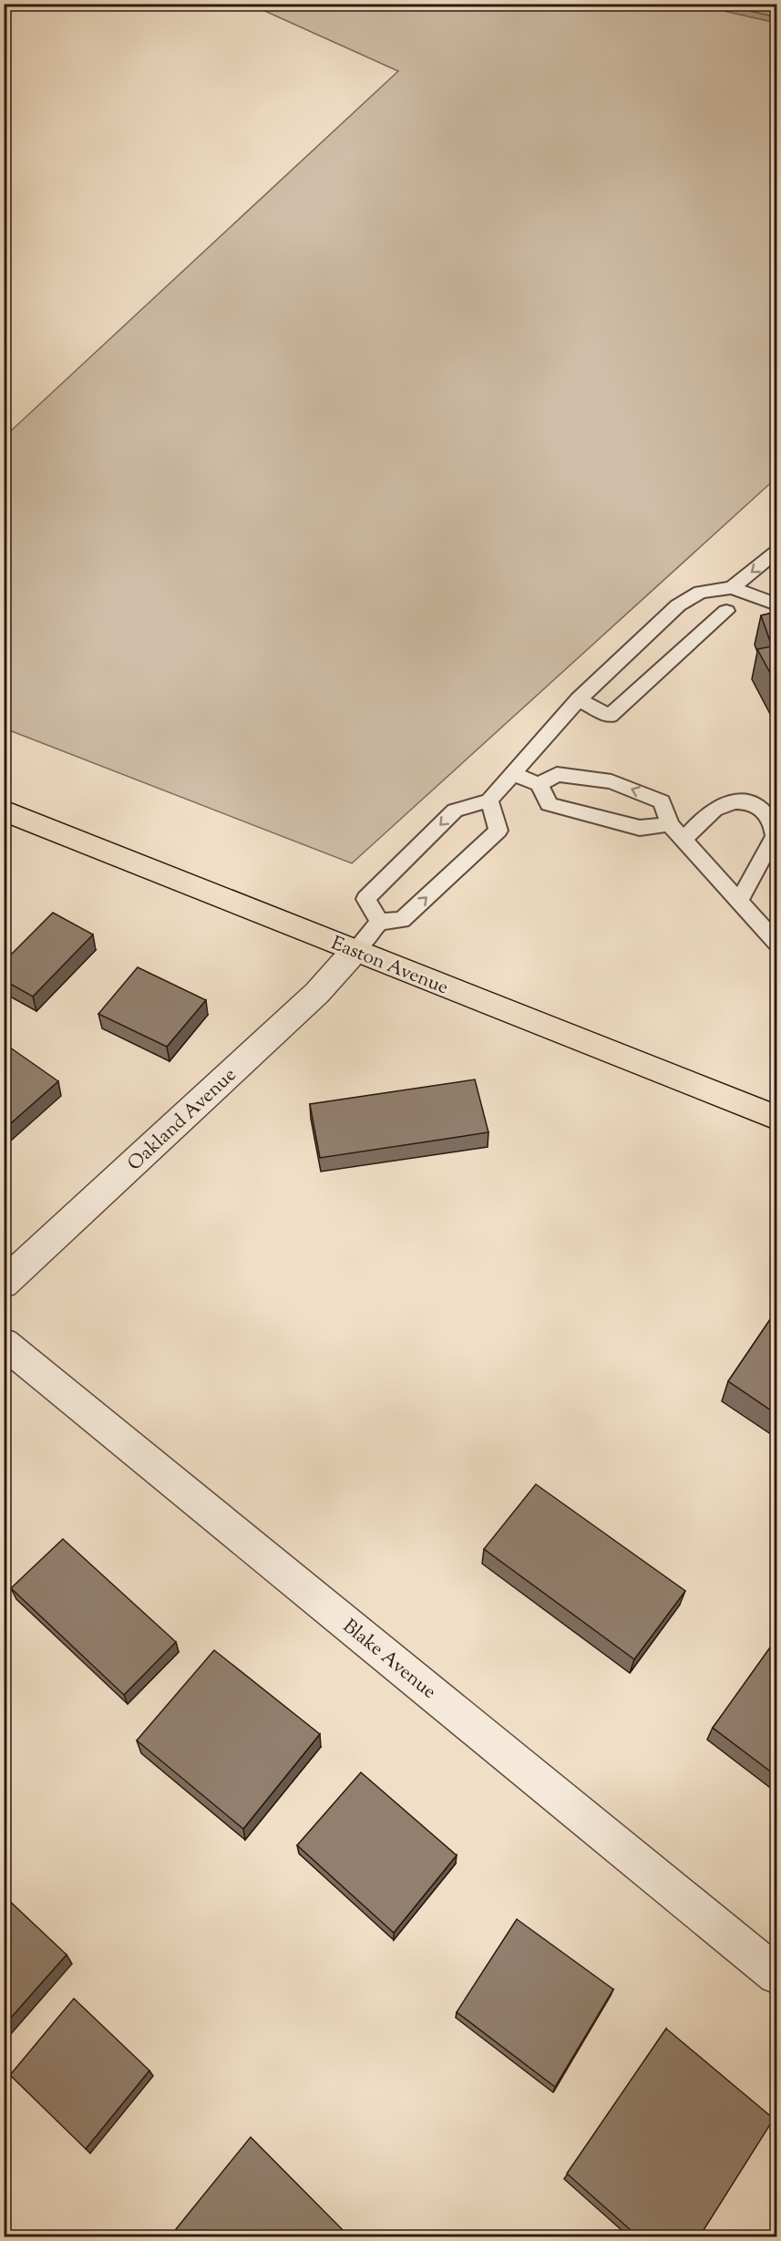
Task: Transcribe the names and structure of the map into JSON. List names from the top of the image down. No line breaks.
{"streets":{"main road":["Easton Avenue"],"street":["Oakland Avenue","Blake Avenue"]},"crossings":[["Easton Avenue","Oakland Avenue"]]}
